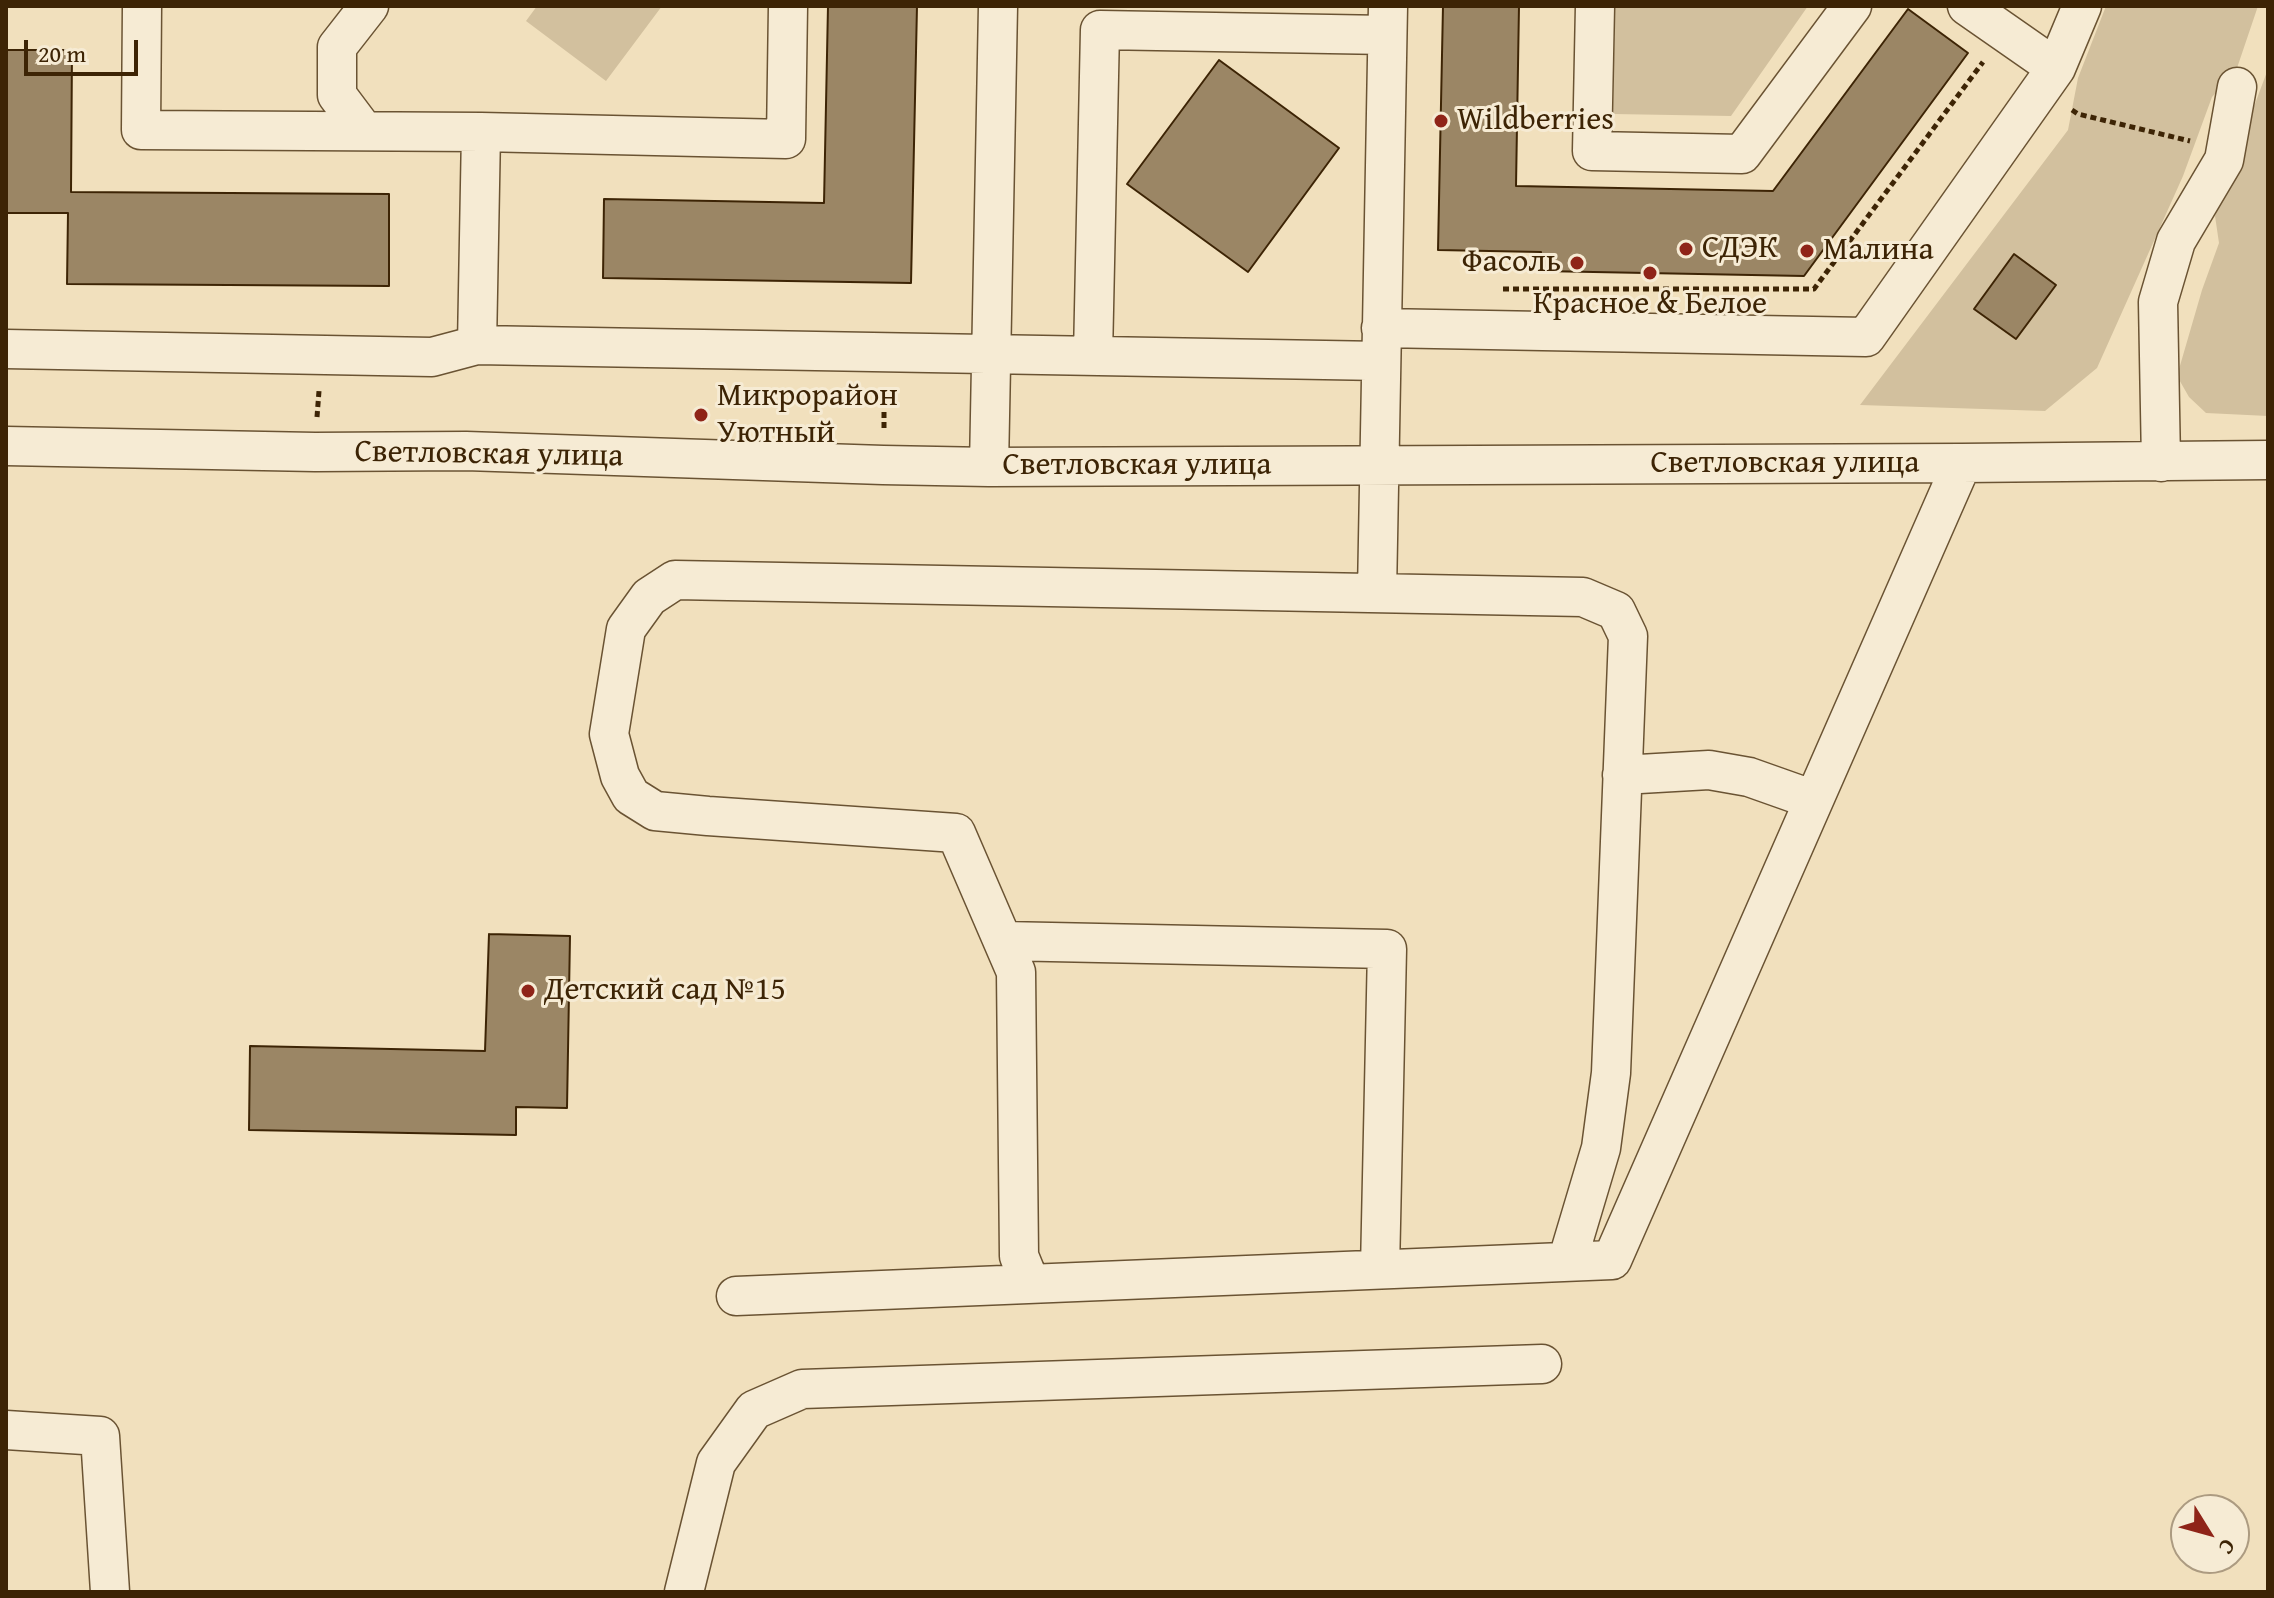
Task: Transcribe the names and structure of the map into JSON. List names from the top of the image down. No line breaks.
{"streets":{"street":["Светловская улица"]},"places":["Wildberries","СДЭК","Малина","Фасоль","Красное & Белое","Микрорайон Уютный","Детский сад №15"],"scale_bar":"20 m","north":"bottom right"}
